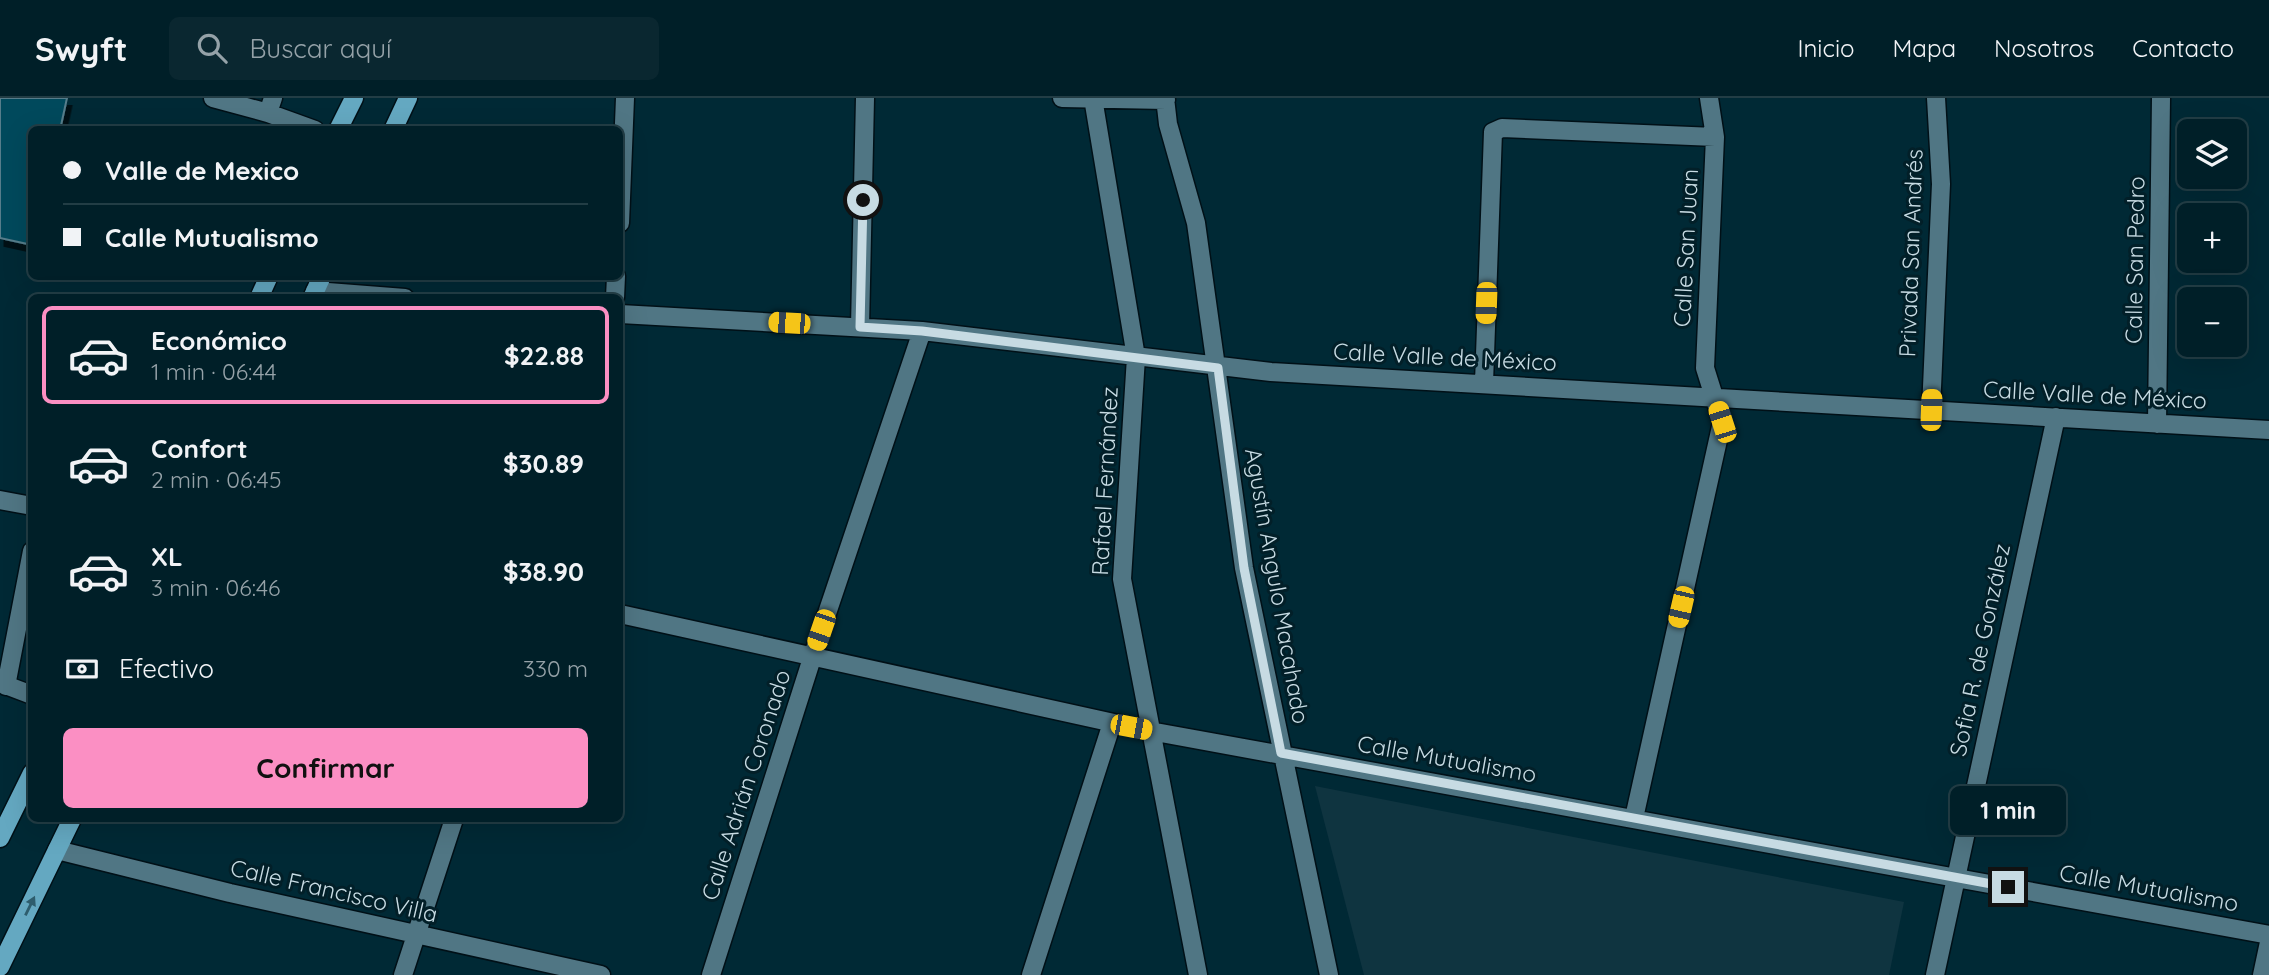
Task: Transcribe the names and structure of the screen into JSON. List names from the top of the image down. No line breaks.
{"streets":{"street":["Calle San Juan","Privada San Andrés","Calle San Pedro","Calle Valle de México","Rafael Fernández","Agustín Angulo Macahado","Sofia R. de González","Calle Mutualismo","Calle Adrián Coronado","Calle Francisco Villa"]},"crossings":[["Calle San Juan","Calle Valle de México"],["Calle San Juan","Calle Mutualismo"],["Privada San Andrés","Calle Valle de México"],["Calle San Pedro","Calle Valle de México"],["Calle Valle de México","Rafael Fernández"],["Calle Valle de México","Agustín Angulo Macahado"],["Calle Valle de México","Sofia R. de González"],["Calle Valle de México","Calle Adrián Coronado"],["Rafael Fernández","Calle Mutualismo"],["Agustín Angulo Macahado","Calle Mutualismo"],["Sofia R. de González","Calle Mutualismo"],["Calle Mutualismo","Calle Adrián Coronado"]],"page":{"header":"Swyft","search":"Buscar aquí","nav":["Inicio","Mapa","Nosotros","Contacto"],"map_buttons":["+","−"],"banner":["Valle de Mexico","Calle Mutualismo"],"list":[{"name":"Económico","note":"1 min · 06:44","value":"$22.88"},{"name":"Confort","note":"2 min · 06:45","value":"$30.89"},{"name":"XL","note":"3 min · 06:46","value":"$38.90"}],"pay":["Efectivo","330 m"],"buttons":"Confirmar","bubble":"1 min"}}
